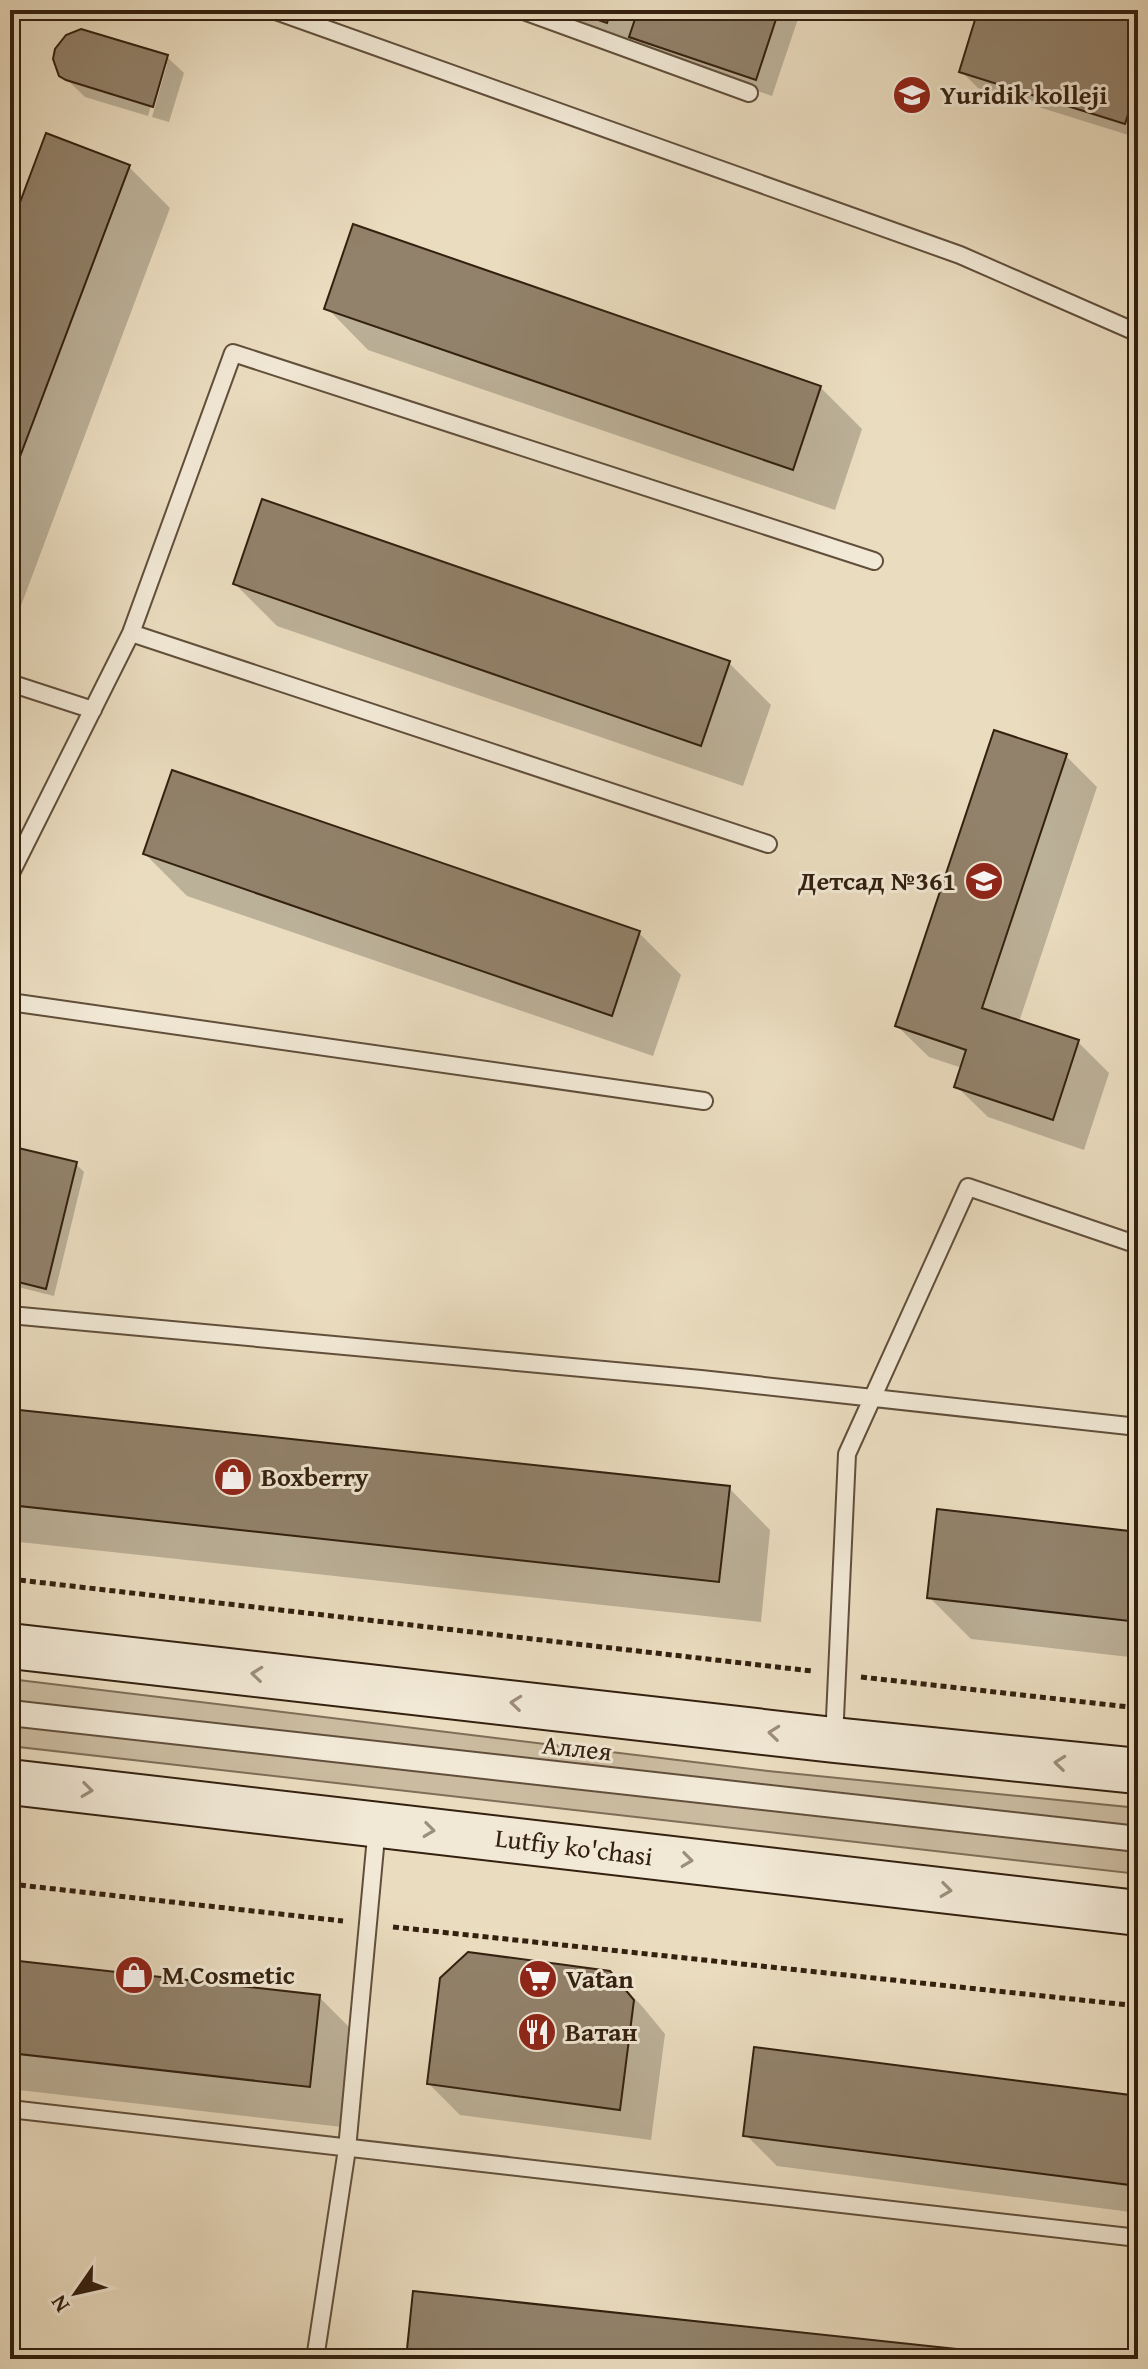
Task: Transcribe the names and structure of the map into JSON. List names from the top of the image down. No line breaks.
{"streets":{"main road":["Lutfiy ko'chasi"],"street":["Аллея"]},"places":{"school or university":["Yuridik kolleji","Детсад №361"],"shop":["Boxberry","M Cosmetic"],"supermarket":["Vatan"],"restaurant":["Ватан"]},"north":"bottom left"}
